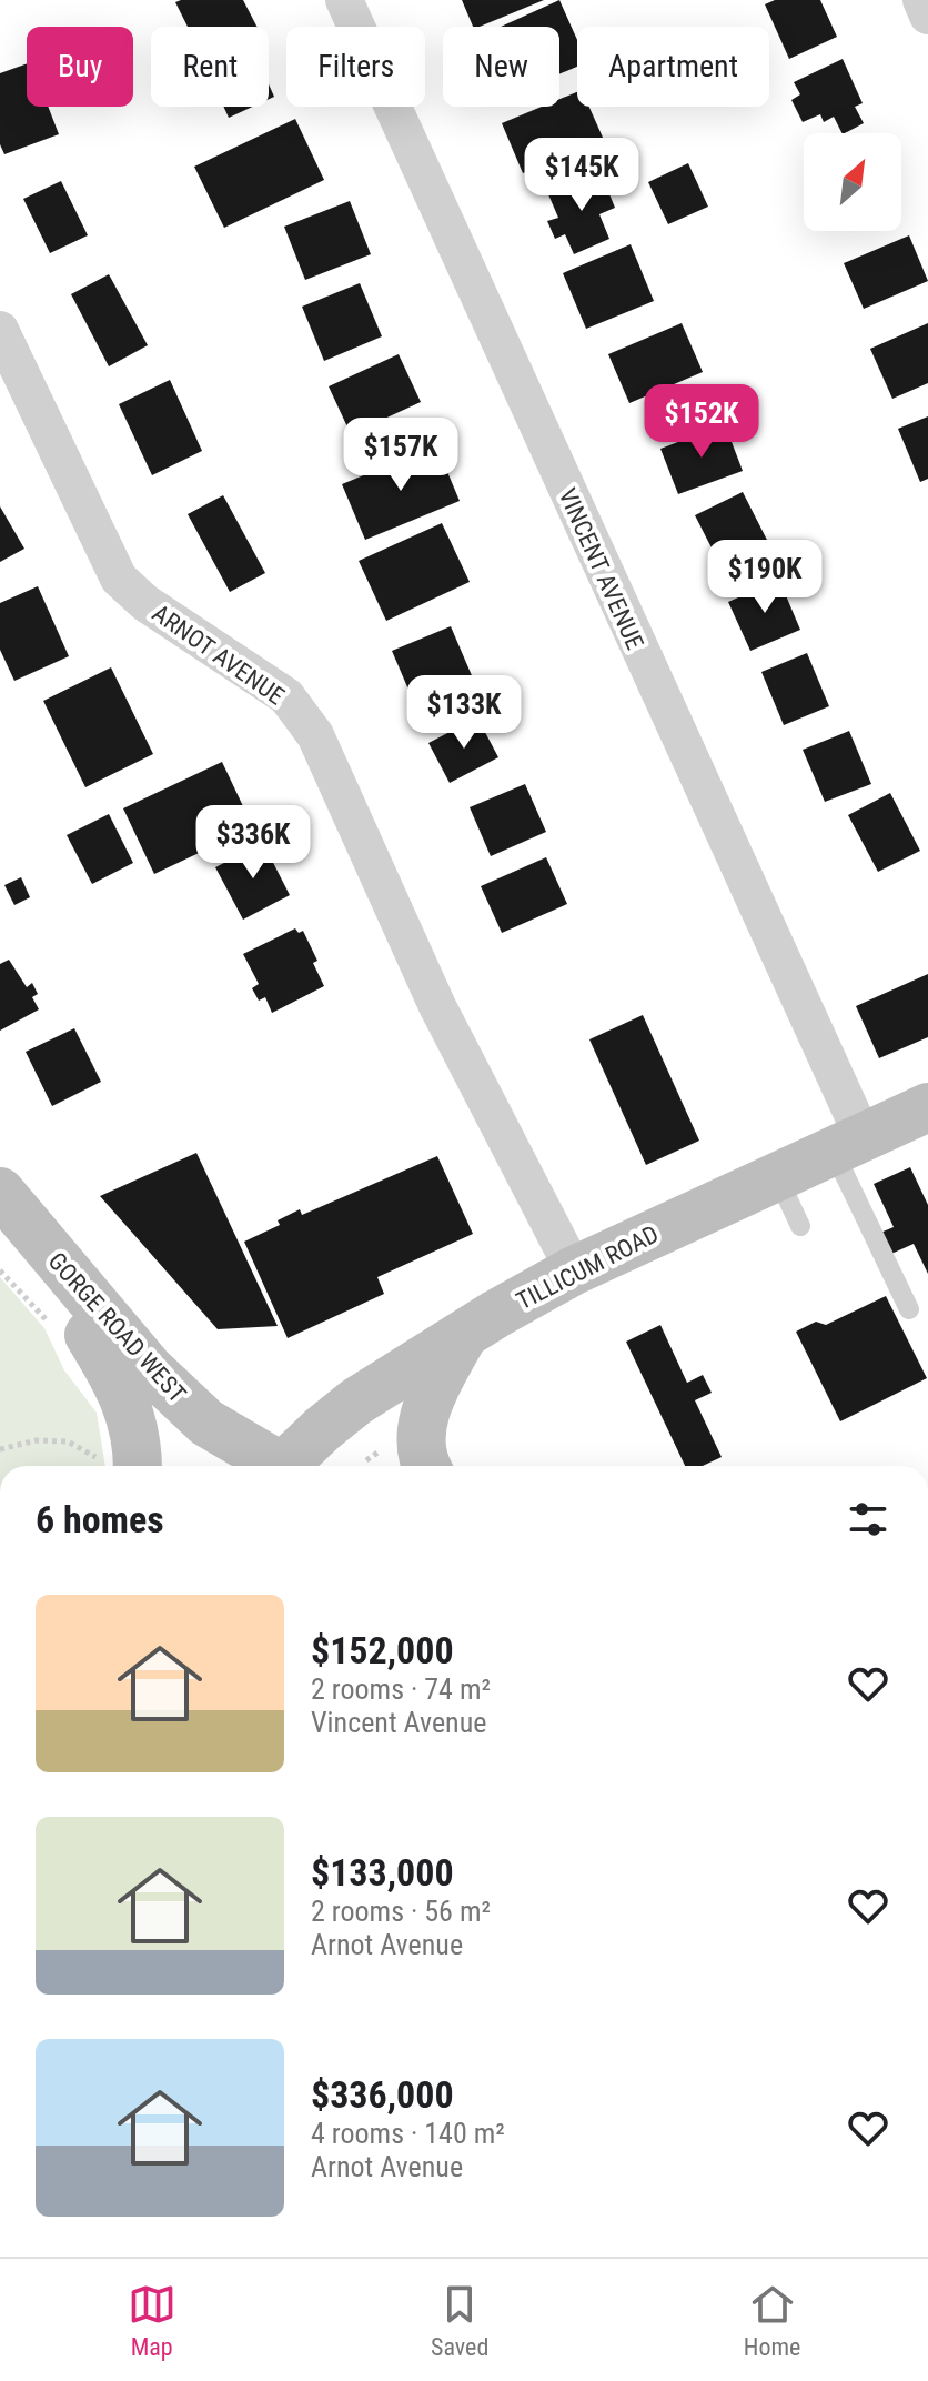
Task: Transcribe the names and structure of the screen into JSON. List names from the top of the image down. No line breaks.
{"streets":{"main road":["TILLICUM ROAD","GORGE ROAD WEST"],"street":["VINCENT AVENUE","ARNOT AVENUE"]},"crossings":[["VINCENT AVENUE","TILLICUM ROAD"],["ARNOT AVENUE","TILLICUM ROAD"]],"north":"top right","page":{"chip":["Buy","Rent","Filters","New","Apartment"],"price":["$145K","$152K","$157K","$190K","$133K","$336K"],"heading":"6 homes","list":[{"name":"$152,000","note":"2 rooms · 74 m² · Vincent Avenue"},{"name":"$133,000","note":"2 rooms · 56 m² · Arnot Avenue"},{"name":"$336,000","note":"4 rooms · 140 m² · Arnot Avenue"}],"tabs":["Map","Saved","Home"]}}
